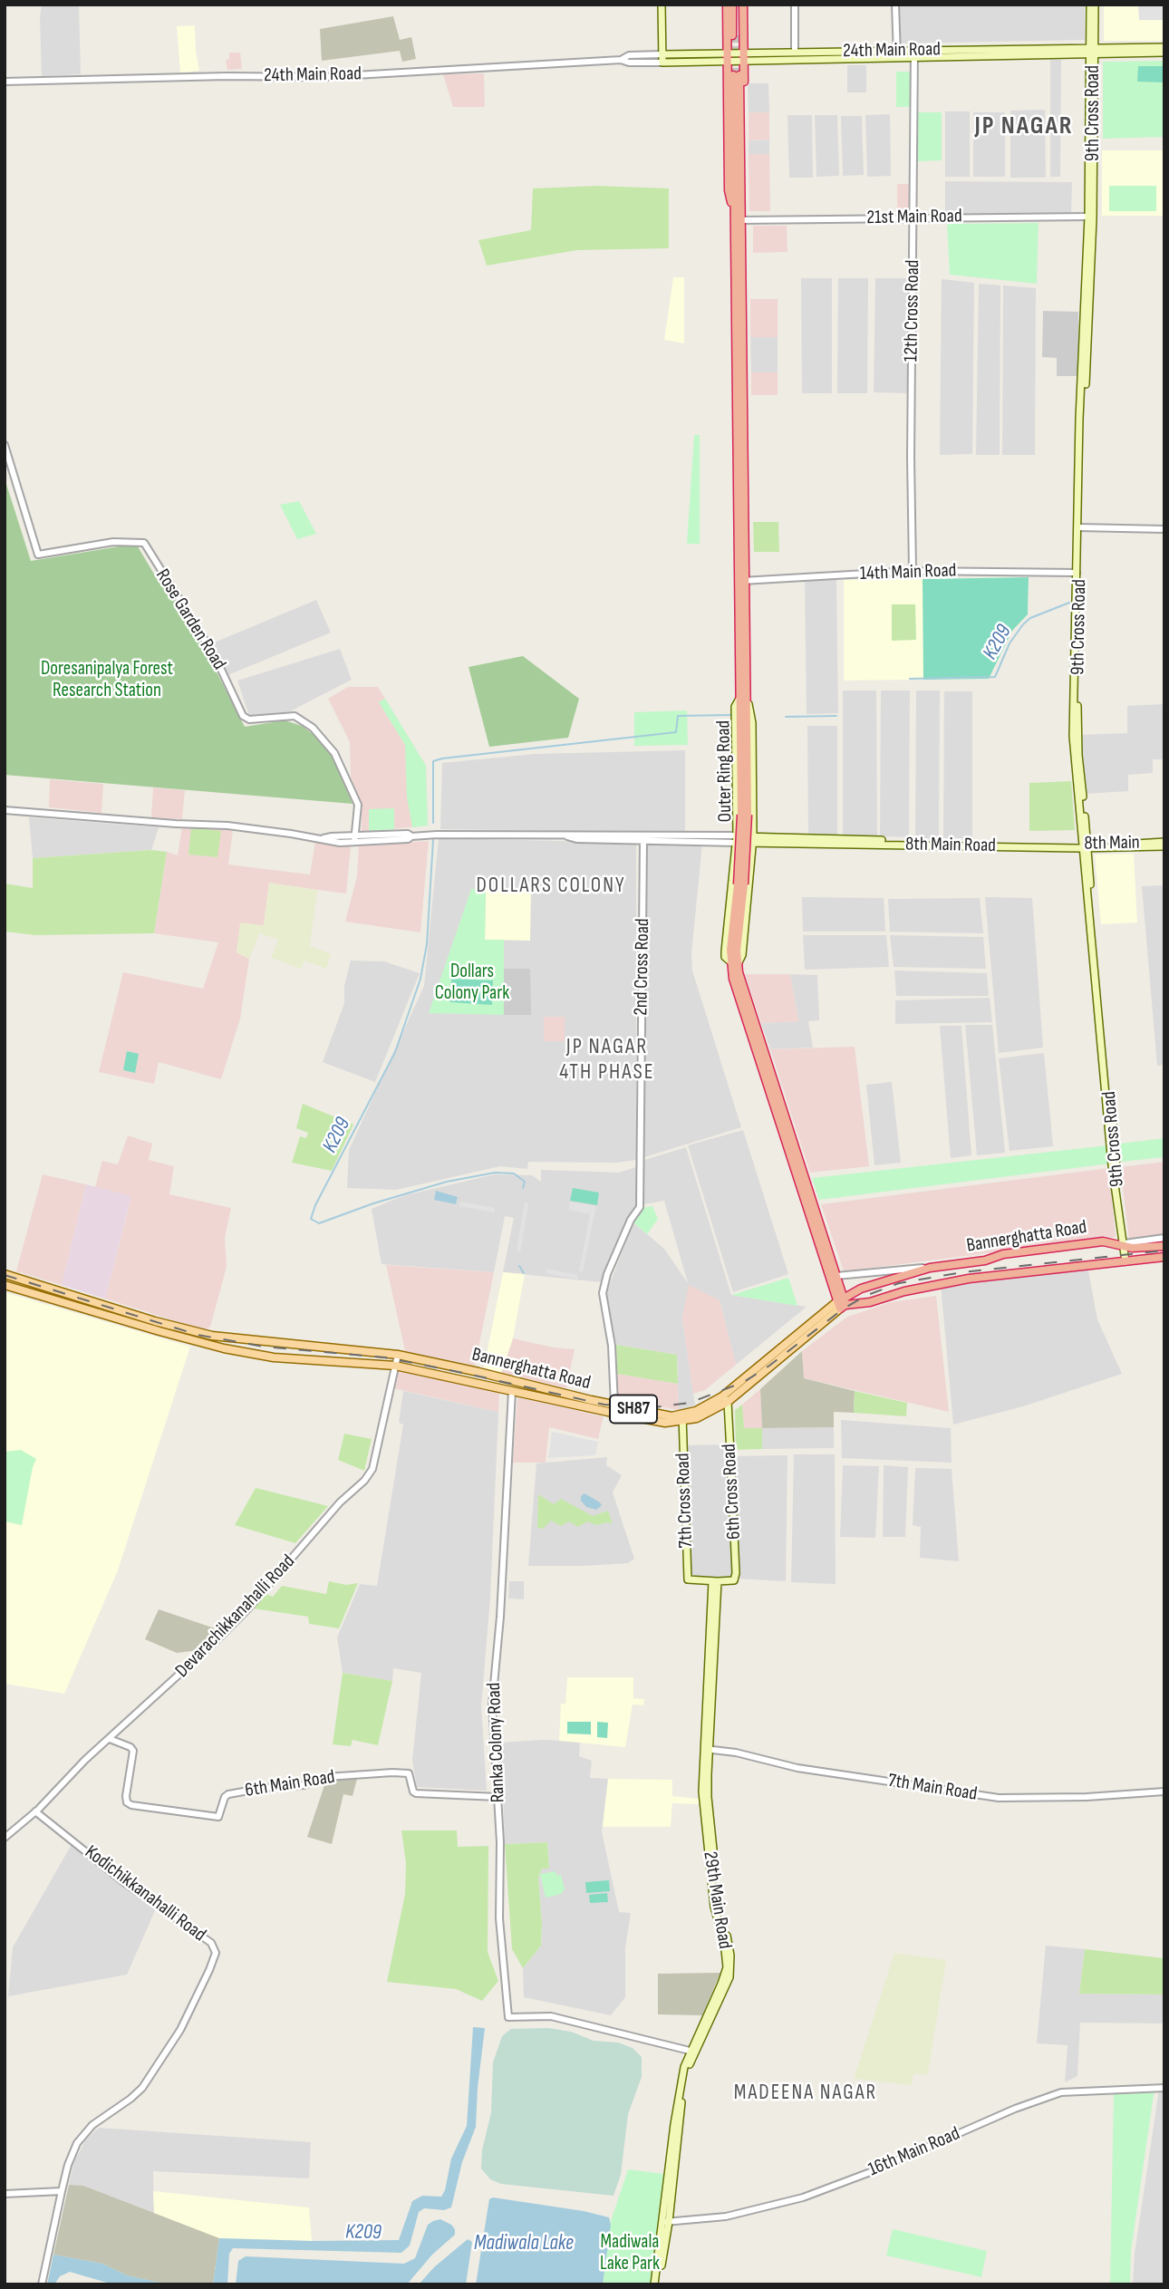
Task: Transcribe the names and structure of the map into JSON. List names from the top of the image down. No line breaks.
{"streets":{"highway":["Outer Ring Road","Bannerghatta Road"],"main road":["24th Main Road","9th Cross Road","8th Main","8th Main Road","SH87","6th Cross Road","7th Cross Road","29th Main Road"],"street":["21st Main Road","12th Cross Road","14th Main Road","Rose Garden Road","2nd Cross Road","Devarachikkanahalli Road","Ranka Colony Road","6th Main Road","7th Main Road","Kodichikkanahalli Road","16th Main Road"]},"crossings":[["24th Main Road","9th Cross Road"],["24th Main Road","12th Cross Road"],["9th Cross Road","21st Main Road"],["9th Cross Road","14th Main Road"],["9th Cross Road","8th Main"],["9th Cross Road","8th Main Road"],["9th Cross Road","Bannerghatta Road"],["21st Main Road","12th Cross Road"],["21st Main Road","Outer Ring Road"],["12th Cross Road","14th Main Road"],["14th Main Road","Outer Ring Road"],["Outer Ring Road","8th Main Road"],["Outer Ring Road","Bannerghatta Road"],["8th Main","8th Main Road"],["2nd Cross Road","Bannerghatta Road"],["Bannerghatta Road","6th Cross Road"],["Bannerghatta Road","7th Cross Road"],["Bannerghatta Road","Devarachikkanahalli Road"],["Bannerghatta Road","Ranka Colony Road"],["6th Cross Road","7th Cross Road"],["6th Cross Road","29th Main Road"],["7th Cross Road","29th Main Road"],["Devarachikkanahalli Road","6th Main Road"],["Devarachikkanahalli Road","Kodichikkanahalli Road"],["Ranka Colony Road","6th Main Road"],["Ranka Colony Road","29th Main Road"],["7th Main Road","29th Main Road"],["29th Main Road","16th Main Road"]],"districts":["JP NAGAR","DOLLARS COLONY","JP NAGAR 4TH PHASE","MADEENA NAGAR"],"water":["K209","Madiwala Lake"],"parks":["Doresanipalya Forest Research Station","Dollars Colony Park","Madiwala Lake Park"]}
